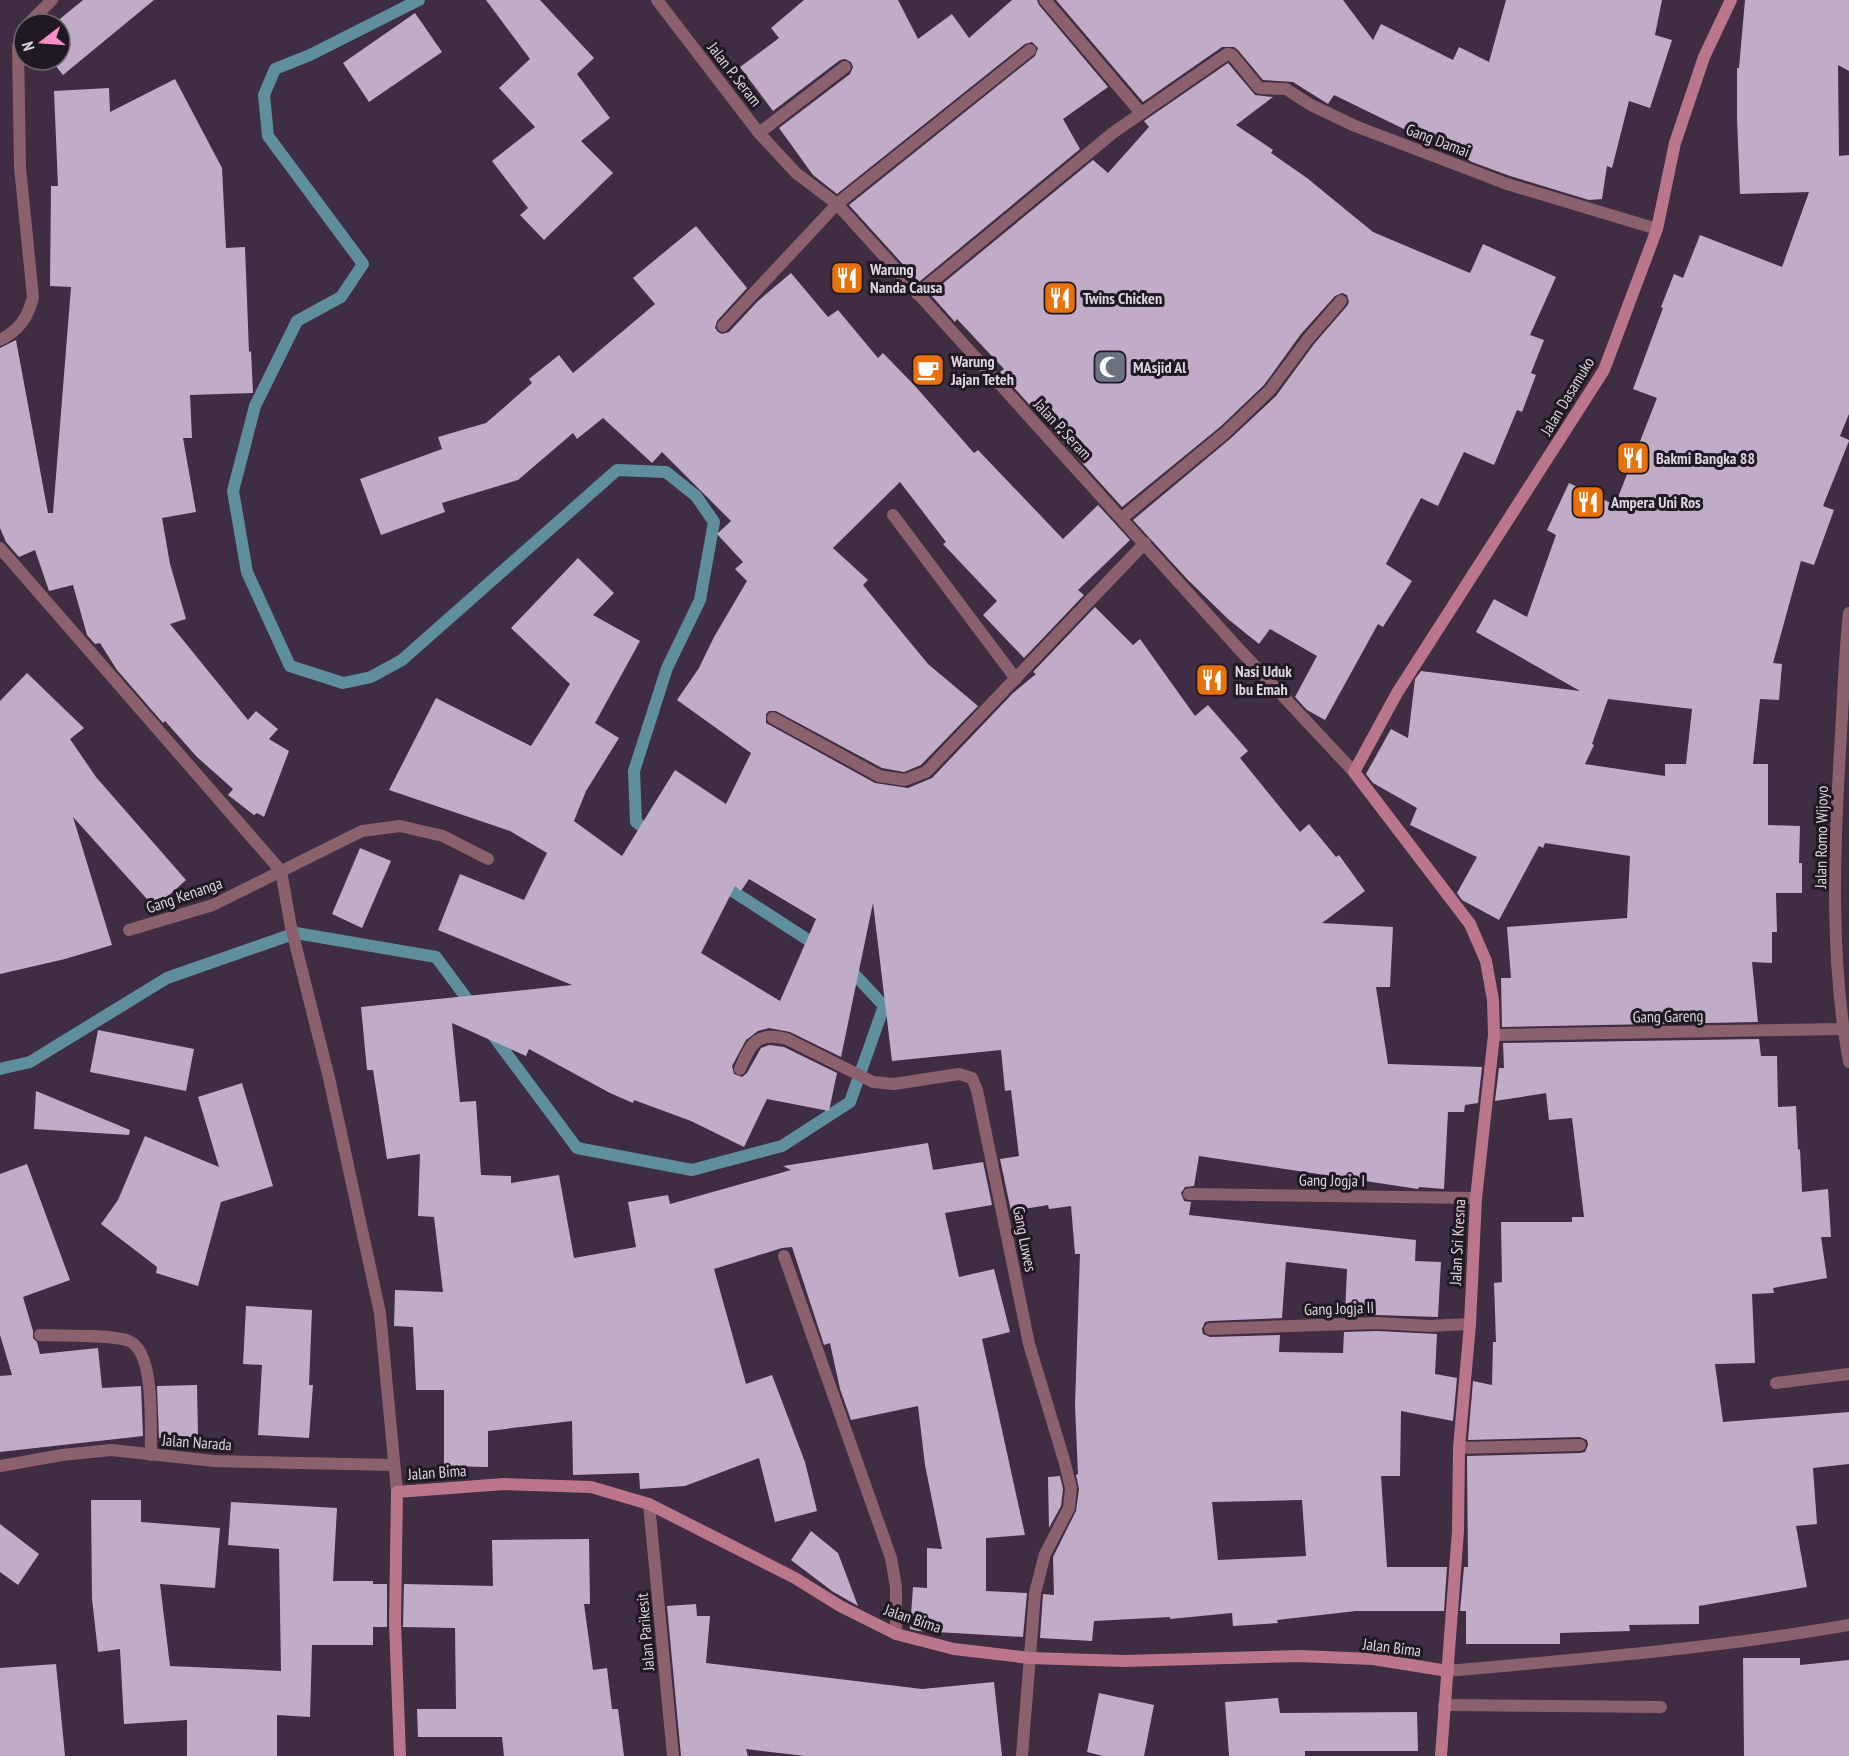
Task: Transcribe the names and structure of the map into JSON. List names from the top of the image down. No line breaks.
{"streets":{"main road":["Jalan Dasamuko","Jalan Sri Kresna","Jalan Bima"],"street":["Jalan P. Seram","Gang Damai","Jalan Romo Wijoyo","Gang Kenanga","Gang Gareng","Gang Jogja I","Gang Luwes","Gang Jogja II","Jalan Narada","Jalan Parikesit"]},"crossings":[["Jalan P. Seram","Jalan Dasamuko"],["Jalan P. Seram","Jalan Sri Kresna"],["Gang Damai","Jalan Dasamuko"],["Jalan Dasamuko","Jalan Sri Kresna"],["Jalan Romo Wijoyo","Gang Gareng"],["Gang Gareng","Jalan Sri Kresna"],["Gang Jogja I","Jalan Sri Kresna"],["Gang Luwes","Jalan Bima"],["Jalan Sri Kresna","Gang Jogja II"],["Jalan Sri Kresna","Jalan Bima"],["Jalan Bima","Jalan Parikesit"]],"places":{"restaurant":["Warung Nanda Causa","Twins Chicken","Bakmi Bangka 88","Ampera Uni Ros","Nasi Uduk Ibu Emah"],"mosque":["MAsjid Al"],"cafe":["Warung Jajan Teteh"]},"north":"left"}
